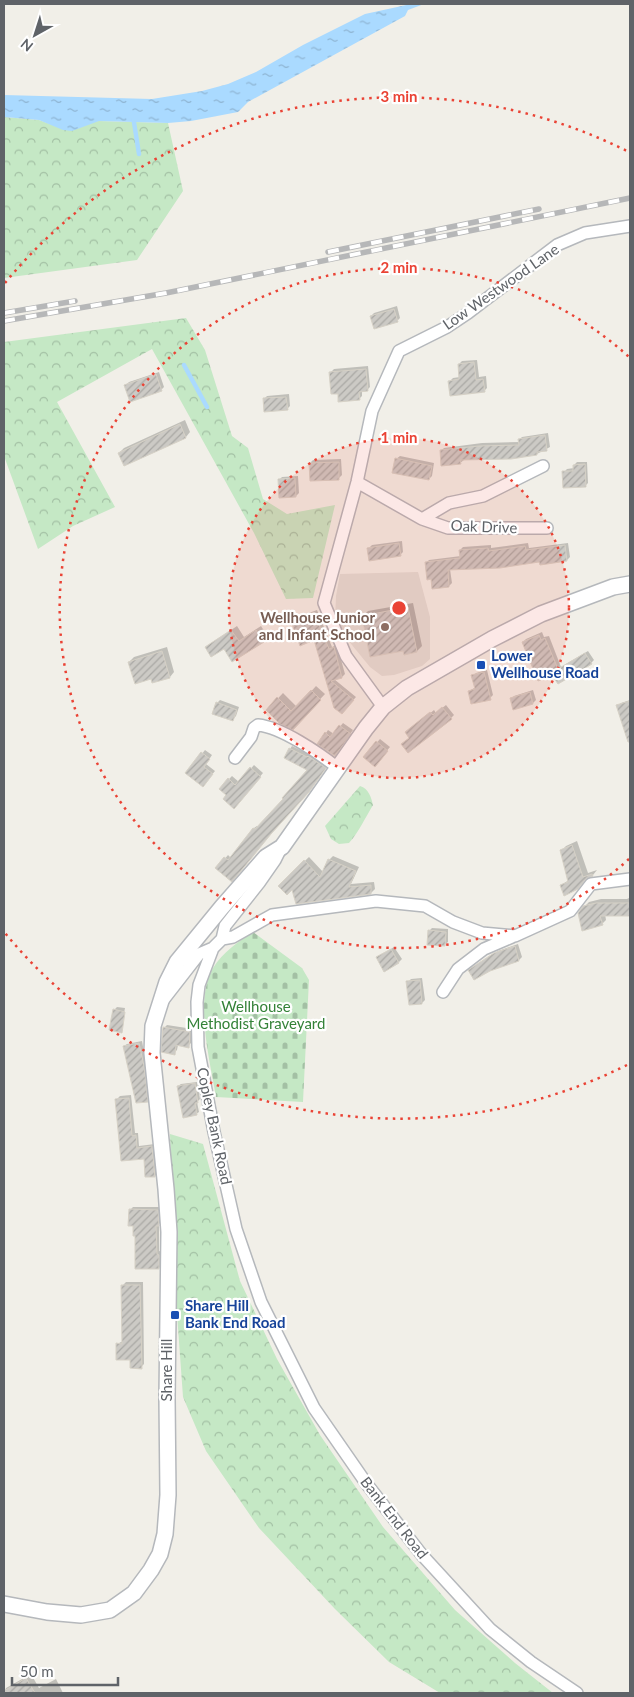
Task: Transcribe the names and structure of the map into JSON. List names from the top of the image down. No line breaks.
{"streets":{"street":["Low Westwood Lane","Oak Drive","Copley Bank Road","Share Hill","Bank End Road"]},"crossings":[["Low Westwood Lane","Oak Drive"],["Copley Bank Road","Share Hill"],["Copley Bank Road","Bank End Road"]],"parks":["Wellhouse Methodist Graveyard"],"places":{"other":["Wellhouse Junior and Infant School"],"transit":["Lower Wellhouse Road","Share Hill Bank End Road"]},"scale_bar":"50 m","north":"bottom left","rings":["3 min","2 min","1 min"]}
